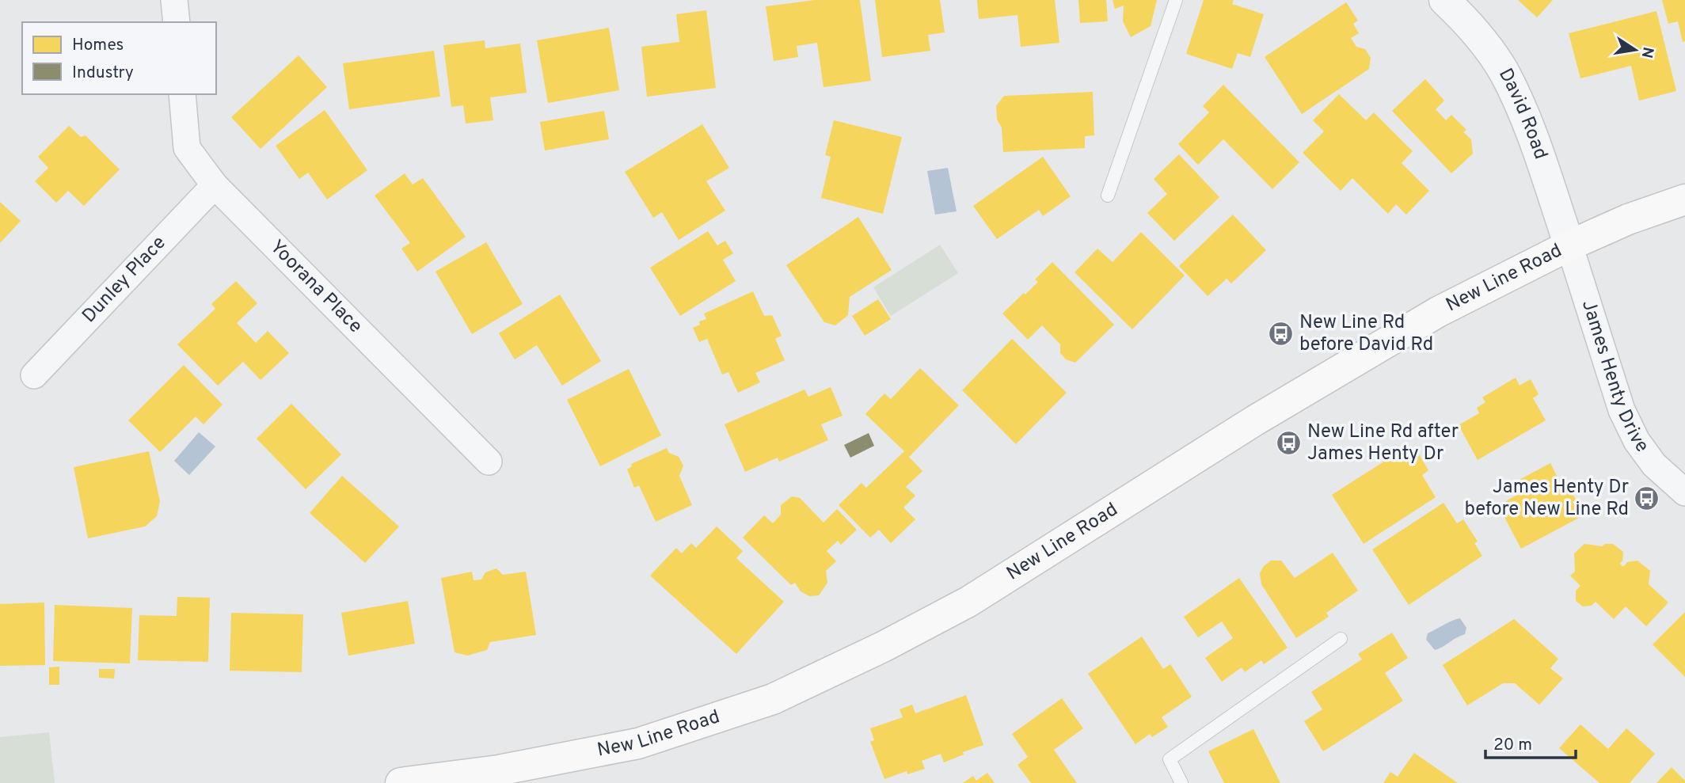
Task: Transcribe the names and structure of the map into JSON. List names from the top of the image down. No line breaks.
{"streets":{"main road":["New Line Road"],"street":["David Road","Dunley Place","Yoorana Place","James Henty Drive"]},"crossings":[["David Road","New Line Road"],["David Road","James Henty Drive"],["New Line Road","James Henty Drive"],["Dunley Place","Yoorana Place"]],"places":{"bus stop":["New Line Rd before David Rd","New Line Rd after James Henty Dr","James Henty Dr before New Line Rd"]},"legend":["Homes","Industry"],"scale_bar":"20 m","north":"right"}
